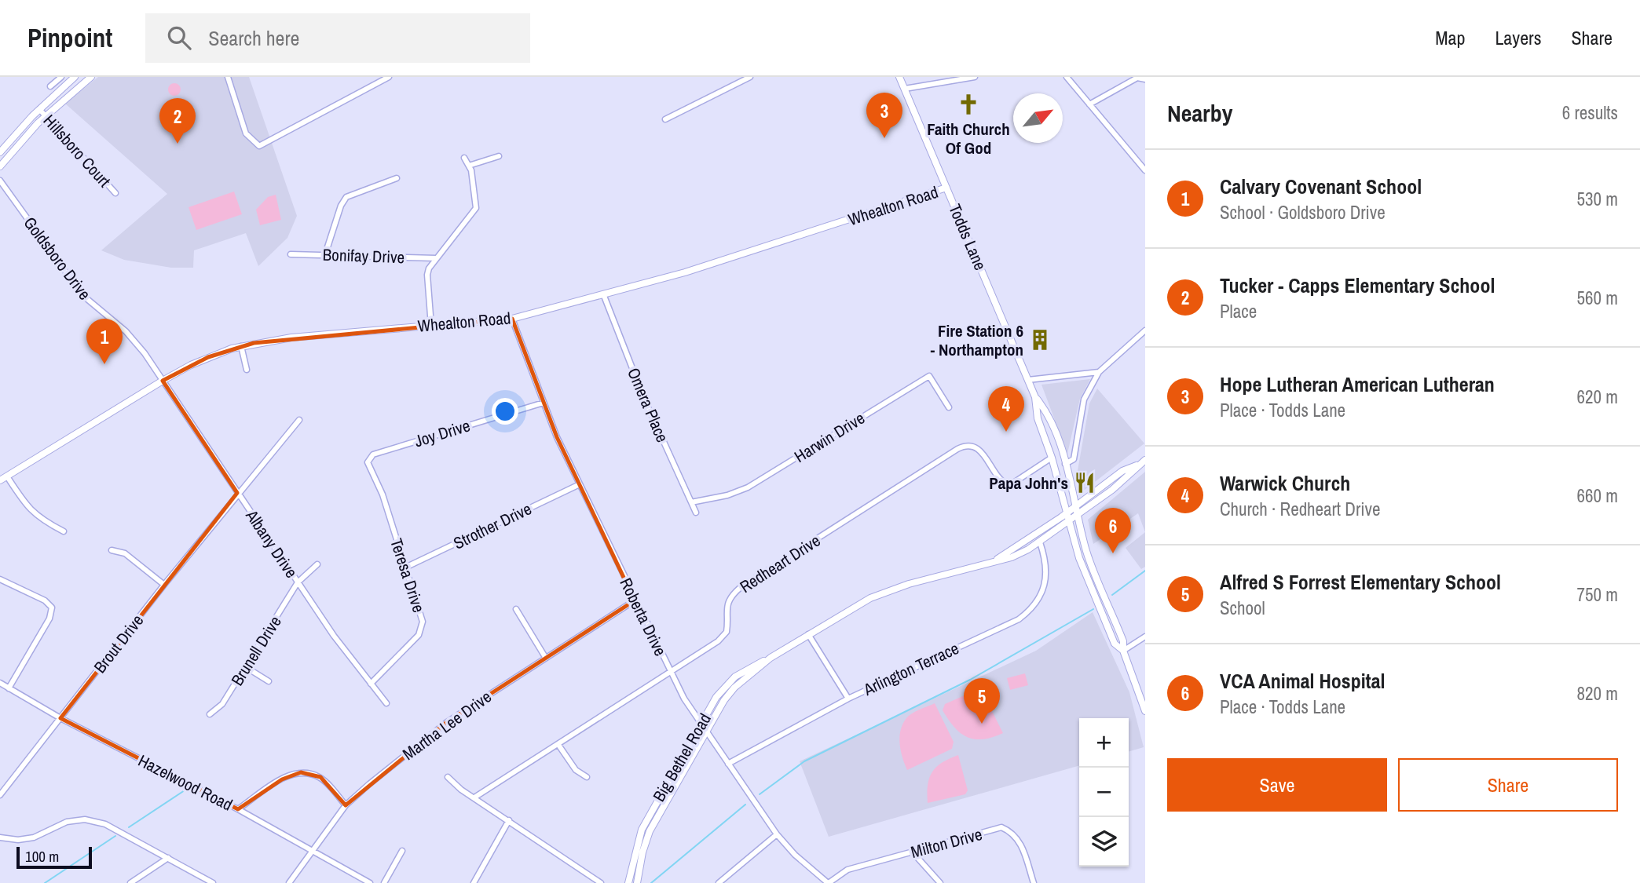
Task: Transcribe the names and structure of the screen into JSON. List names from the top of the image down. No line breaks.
{"streets":{"main road":["Whealton Road","Todds Lane","Big Bethel Road"],"street":["Hillsboro Court","Bonifay Drive","Goldsboro Drive","Omera Place","Joy Drive","Harwin Drive","Strother Drive","Albany Drive","Redheart Drive","Teresa Drive","Roberta Drive","Brout Drive","Brunell Drive","Arlington Terrace","Martha Lee Drive","Hazelwood Road","Milton Drive"]},"crossings":[["Whealton Road","Todds Lane"],["Whealton Road","Goldsboro Drive"],["Whealton Road","Omera Place"],["Whealton Road","Albany Drive"],["Whealton Road","Roberta Drive"],["Todds Lane","Redheart Drive"],["Todds Lane","Big Bethel Road"],["Goldsboro Drive","Albany Drive"],["Omera Place","Harwin Drive"],["Joy Drive","Teresa Drive"],["Joy Drive","Roberta Drive"],["Strother Drive","Teresa Drive"],["Strother Drive","Roberta Drive"],["Albany Drive","Teresa Drive"],["Albany Drive","Brout Drive"],["Albany Drive","Brunell Drive"],["Redheart Drive","Roberta Drive"],["Roberta Drive","Arlington Terrace"],["Roberta Drive","Martha Lee Drive"],["Roberta Drive","Big Bethel Road"],["Roberta Drive","Milton Drive"],["Brout Drive","Hazelwood Road"],["Arlington Terrace","Big Bethel Road"],["Martha Lee Drive","Hazelwood Road"]],"places":{"church":["Faith Church Of God"],"building":["Fire Station 6 - Northampton"],"restaurant":["Papa John's"]},"scale_bar":"100 m","north":"top right","page":{"header":"Pinpoint","search":"Search here","nav":["Map","Layers","Share"],"heading":["Nearby","6 results"],"pins":["3","2","1","4","6","5"],"list":[{"mark":"1","name":"Calvary Covenant School","note":"School · Goldsboro Drive","value":"530 m"},{"mark":"2","name":"Tucker - Capps Elementary School","note":"Place","value":"560 m"},{"mark":"3","name":"Hope Lutheran American Lutheran","note":"Place · Todds Lane","value":"620 m"},{"mark":"4","name":"Warwick Church","note":"Church · Redheart Drive","value":"660 m"},{"mark":"5","name":"Alfred S Forrest Elementary School","note":"School","value":"750 m"},{"mark":"6","name":"VCA Animal Hospital","note":"Place · Todds Lane","value":"820 m"}],"map_buttons":["+","−"],"buttons":["Save","Share"],"scale":"100 m"}}
